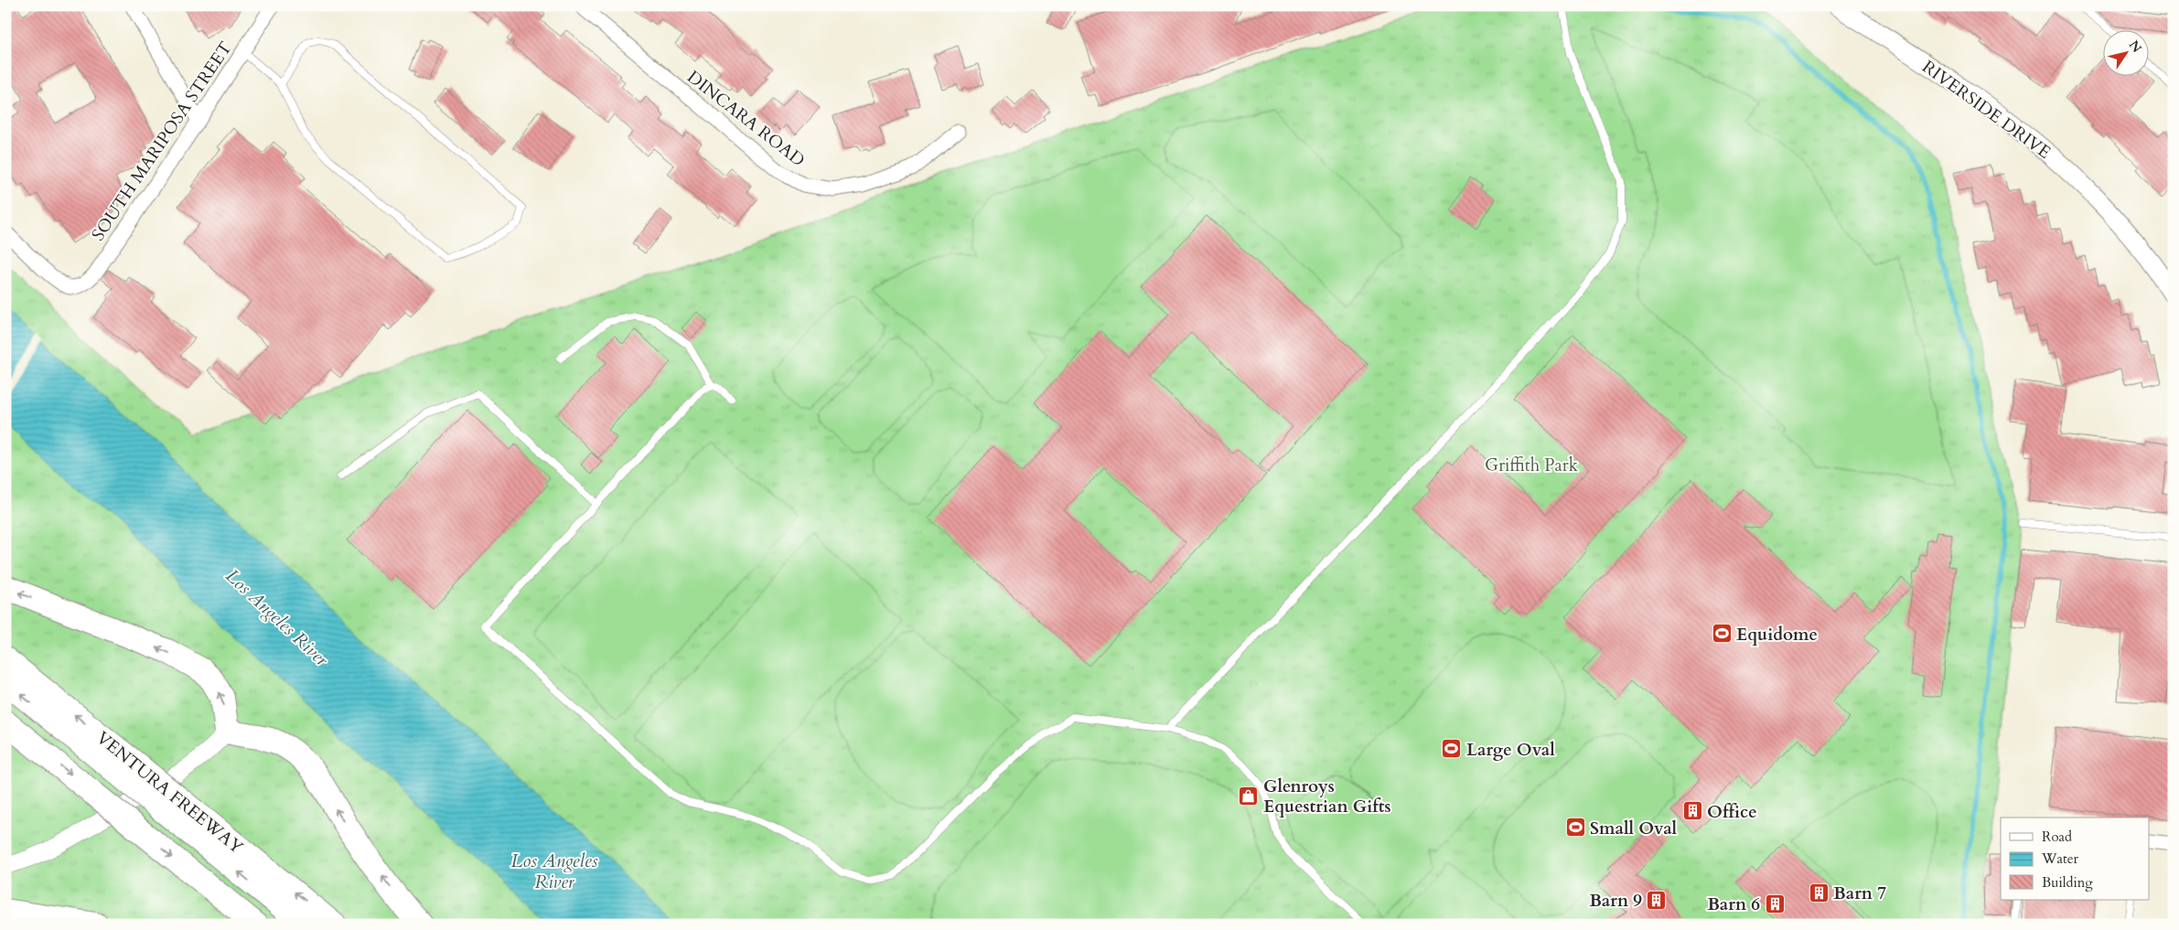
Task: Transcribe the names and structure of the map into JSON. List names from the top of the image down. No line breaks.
{"streets":{"highway":["VENTURA FREEWAY"],"main road":["RIVERSIDE DRIVE"],"street":["DINCARA ROAD","SOUTH MARIPOSA STREET"]},"water":["Los Angeles River"],"parks":["Griffith Park"],"places":{"sports":["Equidome","Large Oval","Small Oval"],"shop":["Glenroys Equestrian Gifts"],"building":["Office","Barn 7","Barn 9","Barn 6"]},"legend":["Road","Water","Building"],"north":"top right"}
